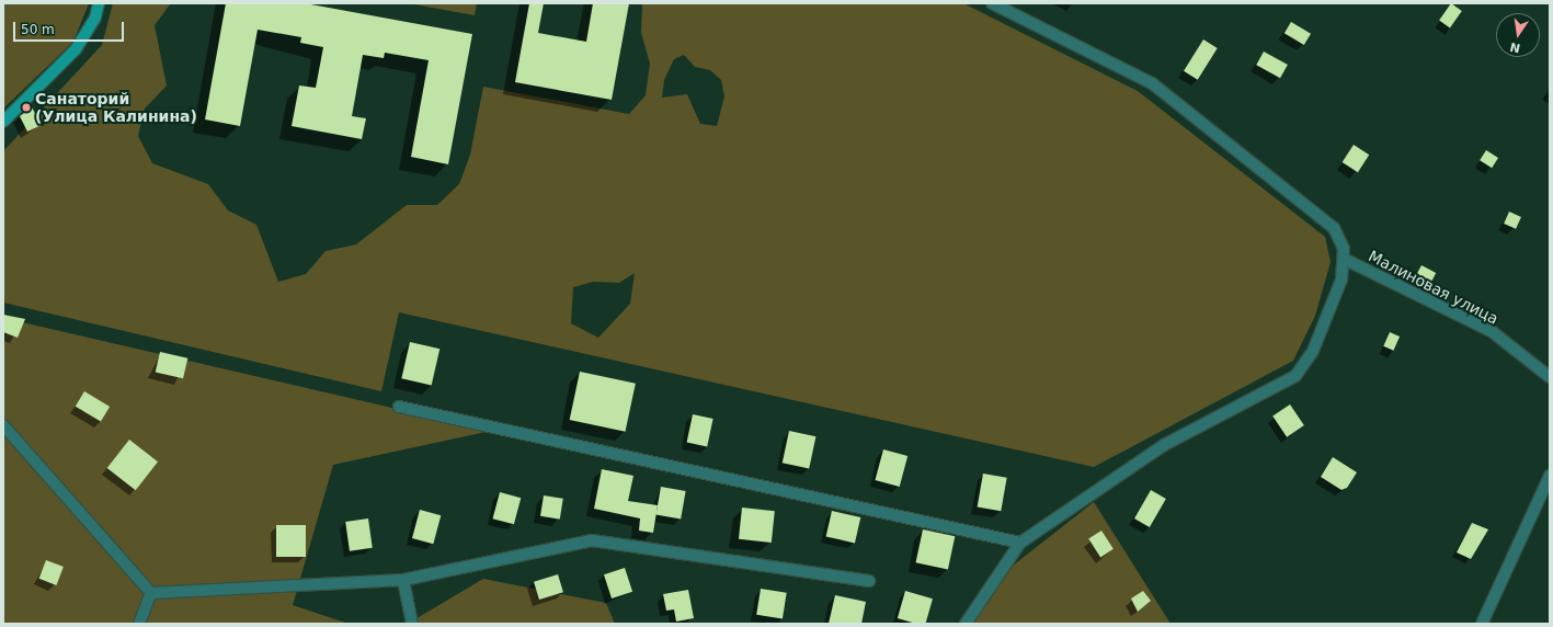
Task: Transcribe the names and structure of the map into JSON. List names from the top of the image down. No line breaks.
{"streets":{"street":["Малиновая улица"]},"places":["Санаторий (Улица Калинина)"],"scale_bar":"50 m","north":"bottom"}
